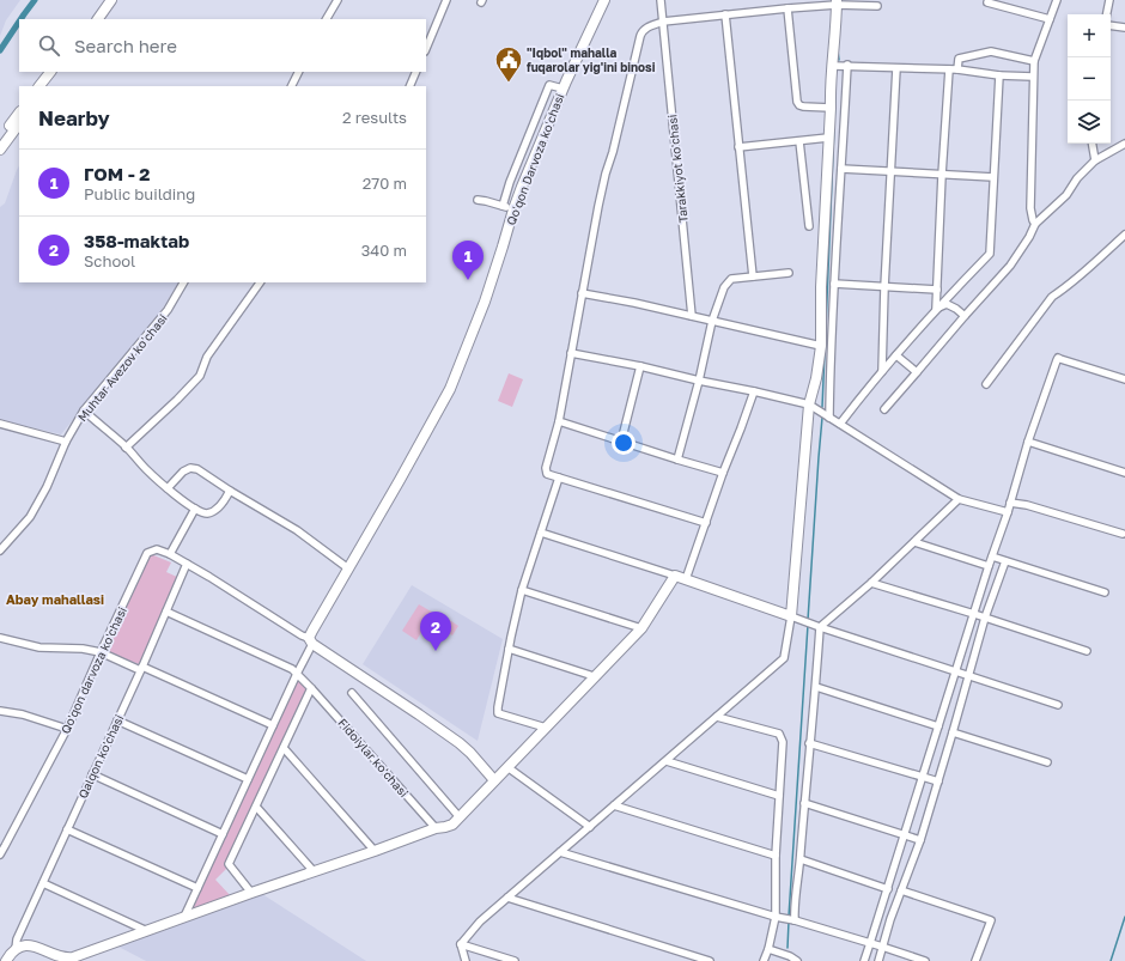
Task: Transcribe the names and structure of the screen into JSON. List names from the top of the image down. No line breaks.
{"streets":{"street":["Qoʻqon Darvoza koʻchasi","Tarakkiyot ko'chasi","Muhtar Avezov ko'chasi","Qo'qon darvoza ko'chasi","Qalqon ko'chasi","Fidoiylar ko'chasi"]},"crossings":[["Qalqon ko'chasi","Fidoiylar ko'chasi"]],"districts":["Abay mahallasi"],"places":{"public building":["\"Iqbol\" mahalla fuqarolar yig'ini binosi"]},"page":{"map_buttons":["+","−"],"search":"Search here","heading":["Nearby","2 results"],"list":[{"mark":"1","name":"ГОМ - 2","note":"Public building","value":"270 m"},{"mark":"2","name":"358-maktab","note":"School","value":"340 m"}],"pins":["1","2"]}}
